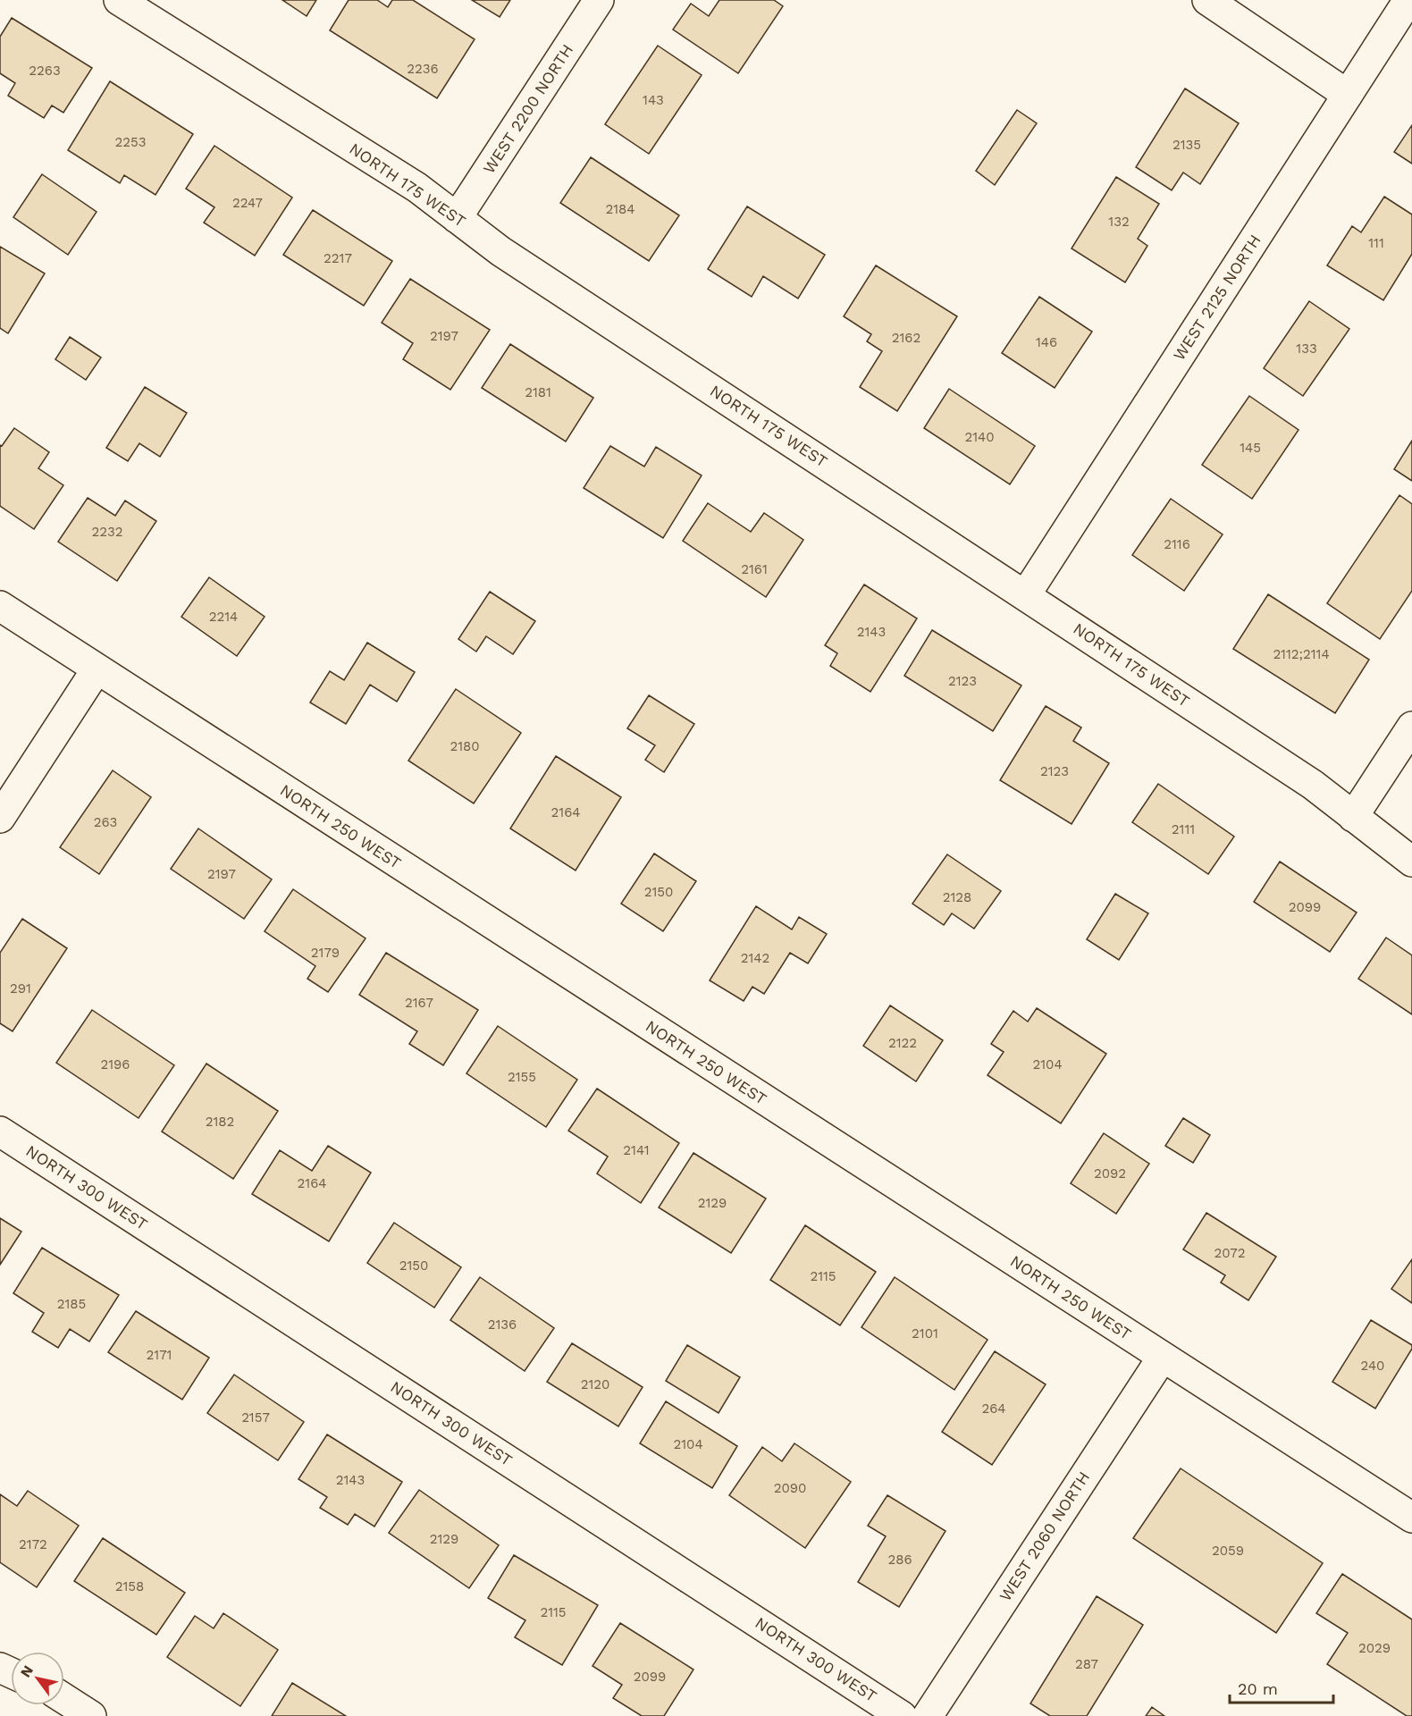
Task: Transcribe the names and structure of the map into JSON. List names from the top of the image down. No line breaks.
{"streets":{"street":["WEST 2200 NORTH","NORTH 175 WEST","WEST 2125 NORTH","NORTH 250 WEST","NORTH 300 WEST","WEST 2060 NORTH"]},"crossings":[["WEST 2200 NORTH","NORTH 175 WEST"],["NORTH 175 WEST","WEST 2125 NORTH"],["NORTH 250 WEST","WEST 2060 NORTH"]],"house_numbers":["2236","2263","143","2253","2135","2247","2184","132","111","2217","2197","2162","146","133","2181","2140","145","2232","2116","2161","2214","2143","2112;2114","2123","2180","2123","2164","263","2111","2197","2150","2128","2099","2179","2142","291","2167","2122","2196","2104","2155","2182","2141","2092","2164","2129","2072","2150","2115","2185","2136","2101","2171","240","2120","264","2157","2104","2143","2090","2129","2172","2059","286","2158","2115","2029","287","2099"],"scale_bar":"20 m","north":"top left"}
